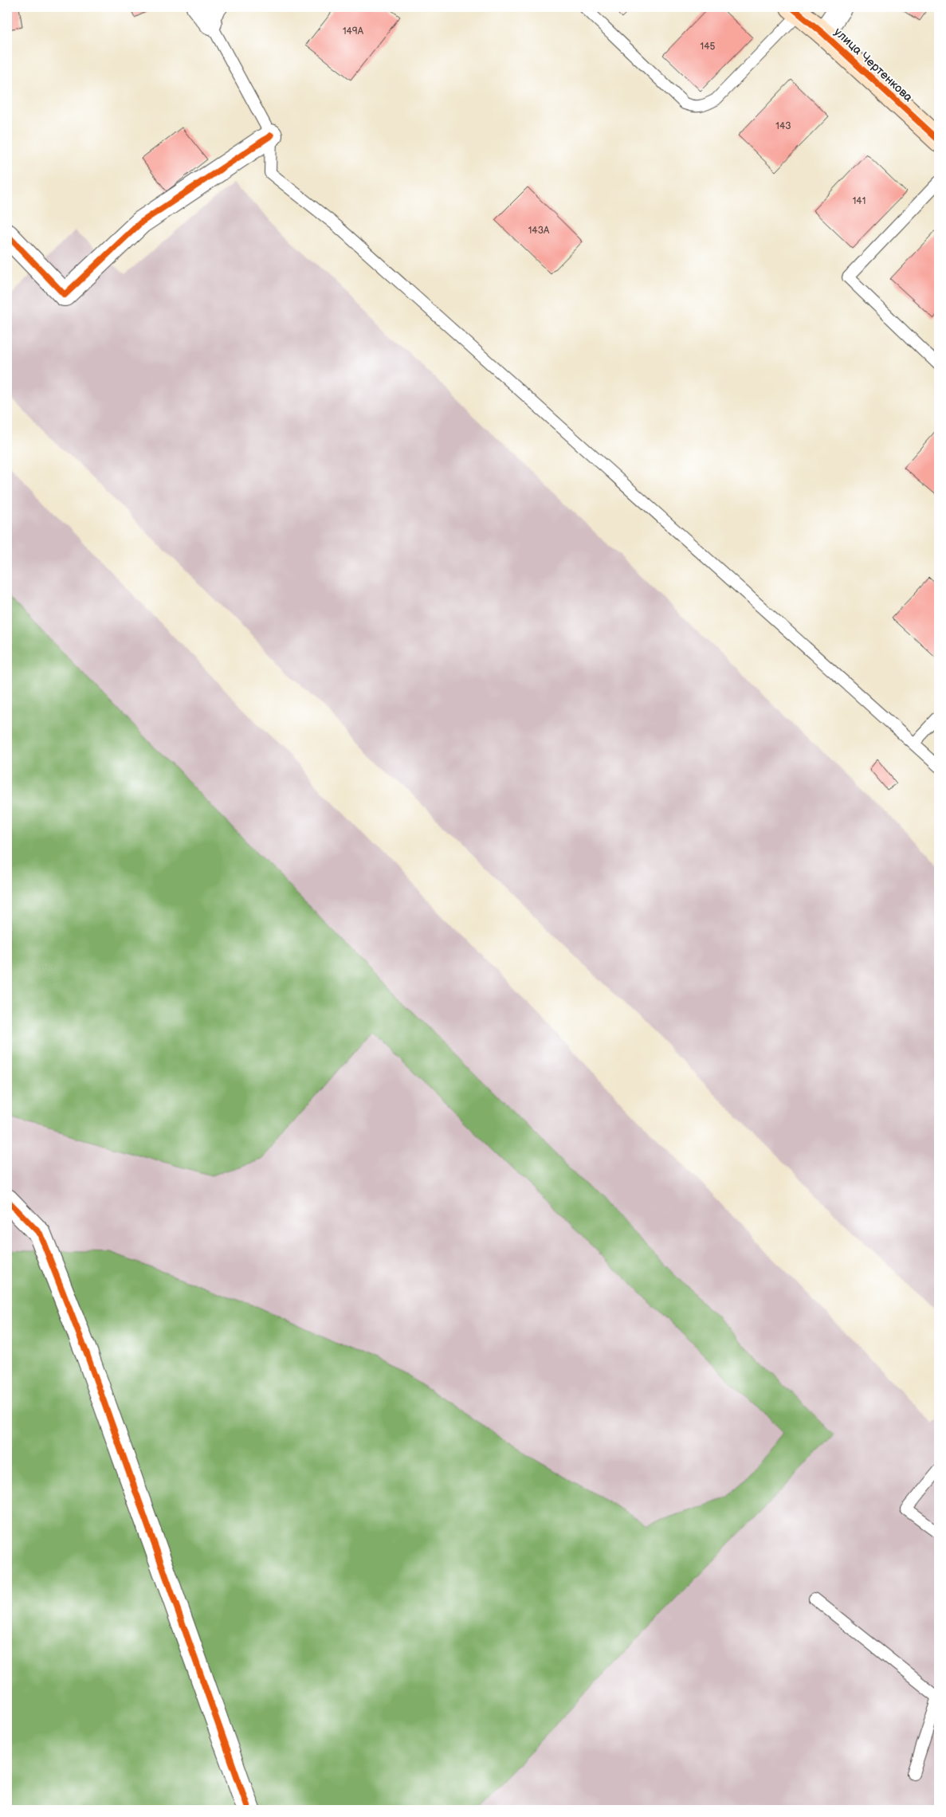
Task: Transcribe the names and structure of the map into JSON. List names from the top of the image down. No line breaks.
{"streets":{"street":["улица Чертенкова"]},"house_numbers":["149А","145","143","141","143А"]}
